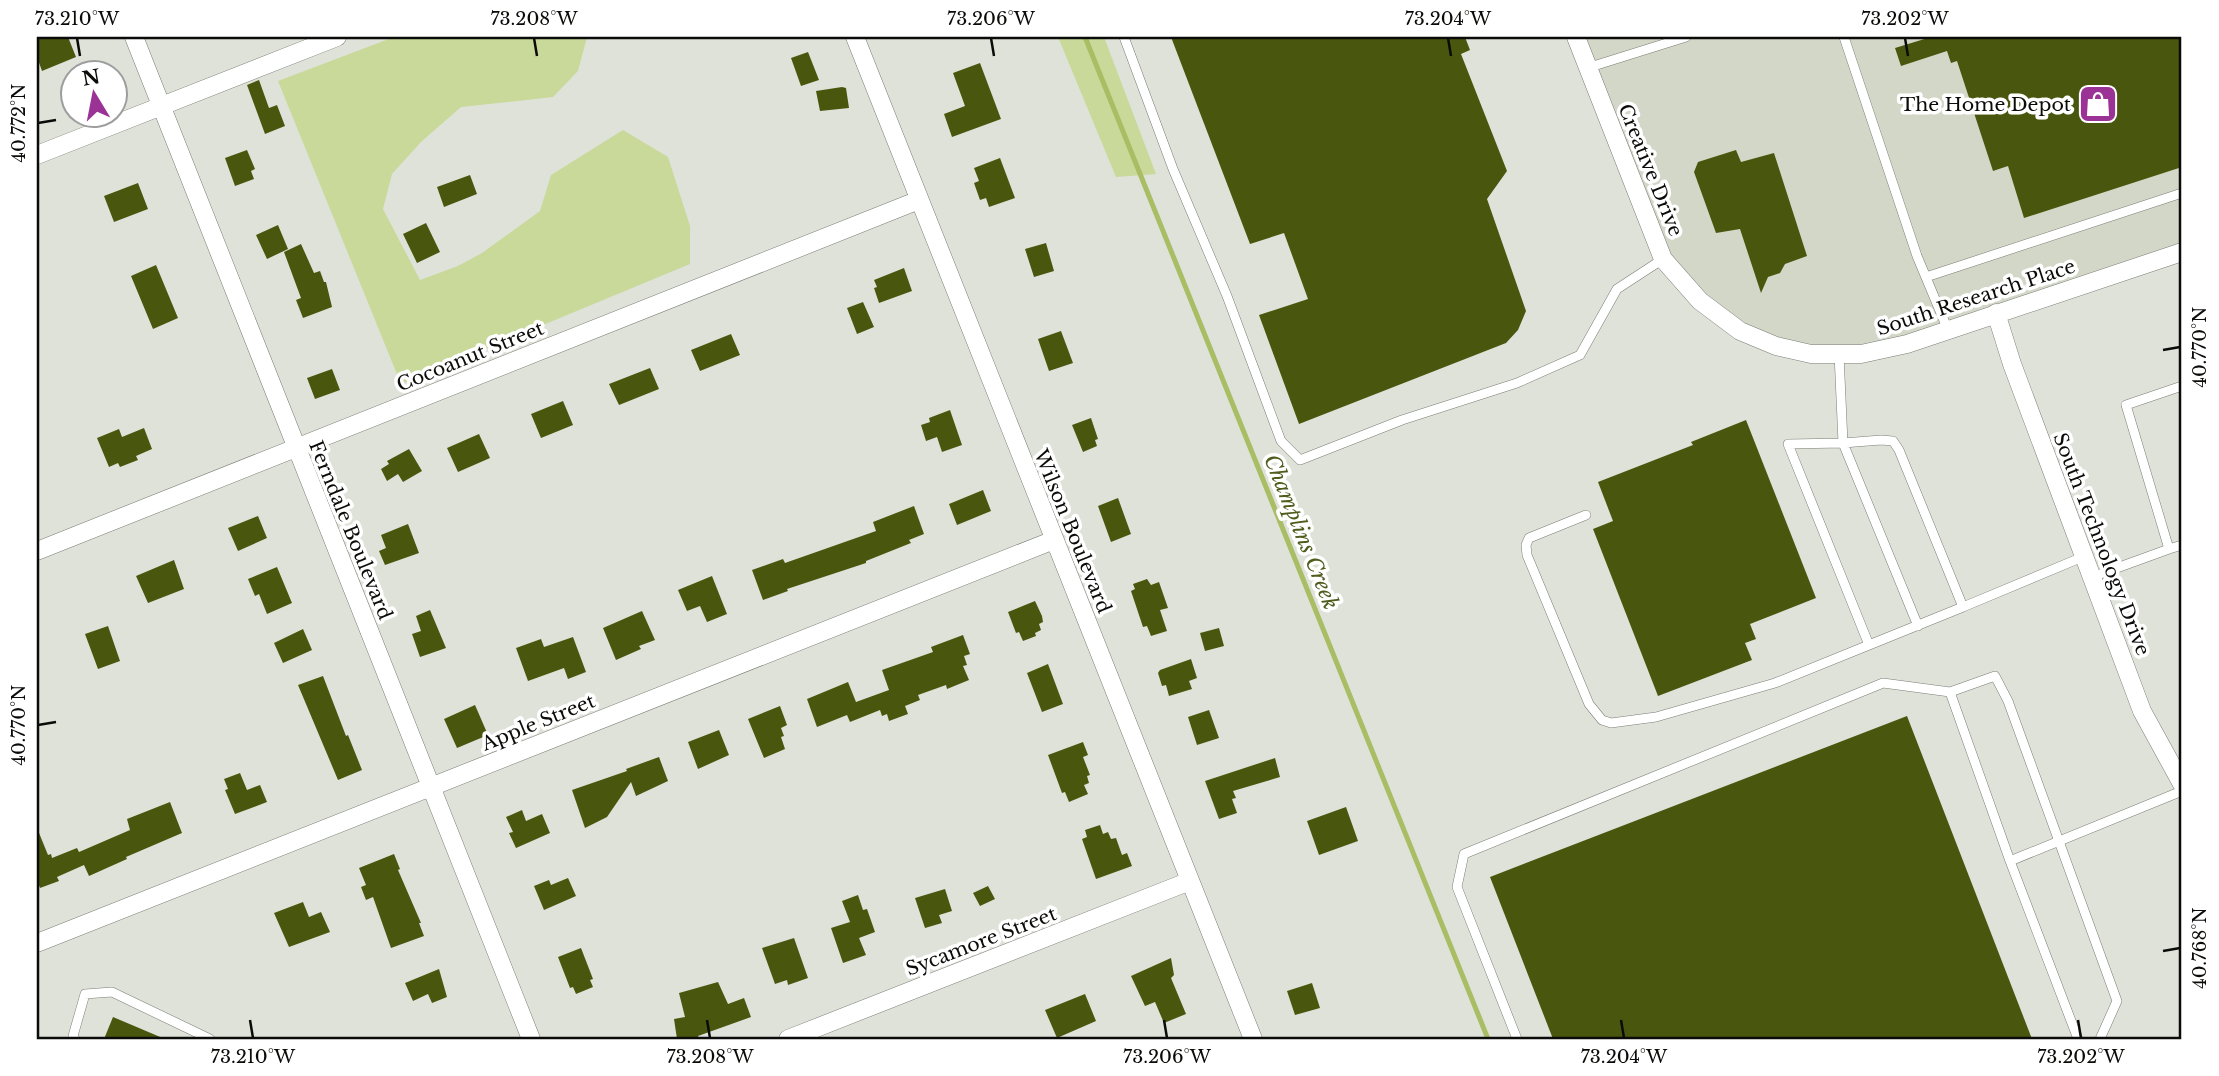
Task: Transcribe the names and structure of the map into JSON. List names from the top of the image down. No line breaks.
{"streets":{"street":["Creative Drive","South Research Place","Cocoanut Street","Ferndale Boulevard","Wilson Boulevard","South Technology Drive","Apple Street","Sycamore Street"]},"crossings":[["Creative Drive","South Research Place"],["South Research Place","South Technology Drive"],["Cocoanut Street","Ferndale Boulevard"],["Cocoanut Street","Wilson Boulevard"],["Ferndale Boulevard","Apple Street"],["Wilson Boulevard","Apple Street"],["Wilson Boulevard","Sycamore Street"]],"water":["Champlins Creek"],"places":{"shop":["The Home Depot"]},"north":"top","coordinates":["73.210°W","73.208°W","73.206°W","73.204°W","73.202°W","40.772°N","40.770°N","40.768°N"]}
